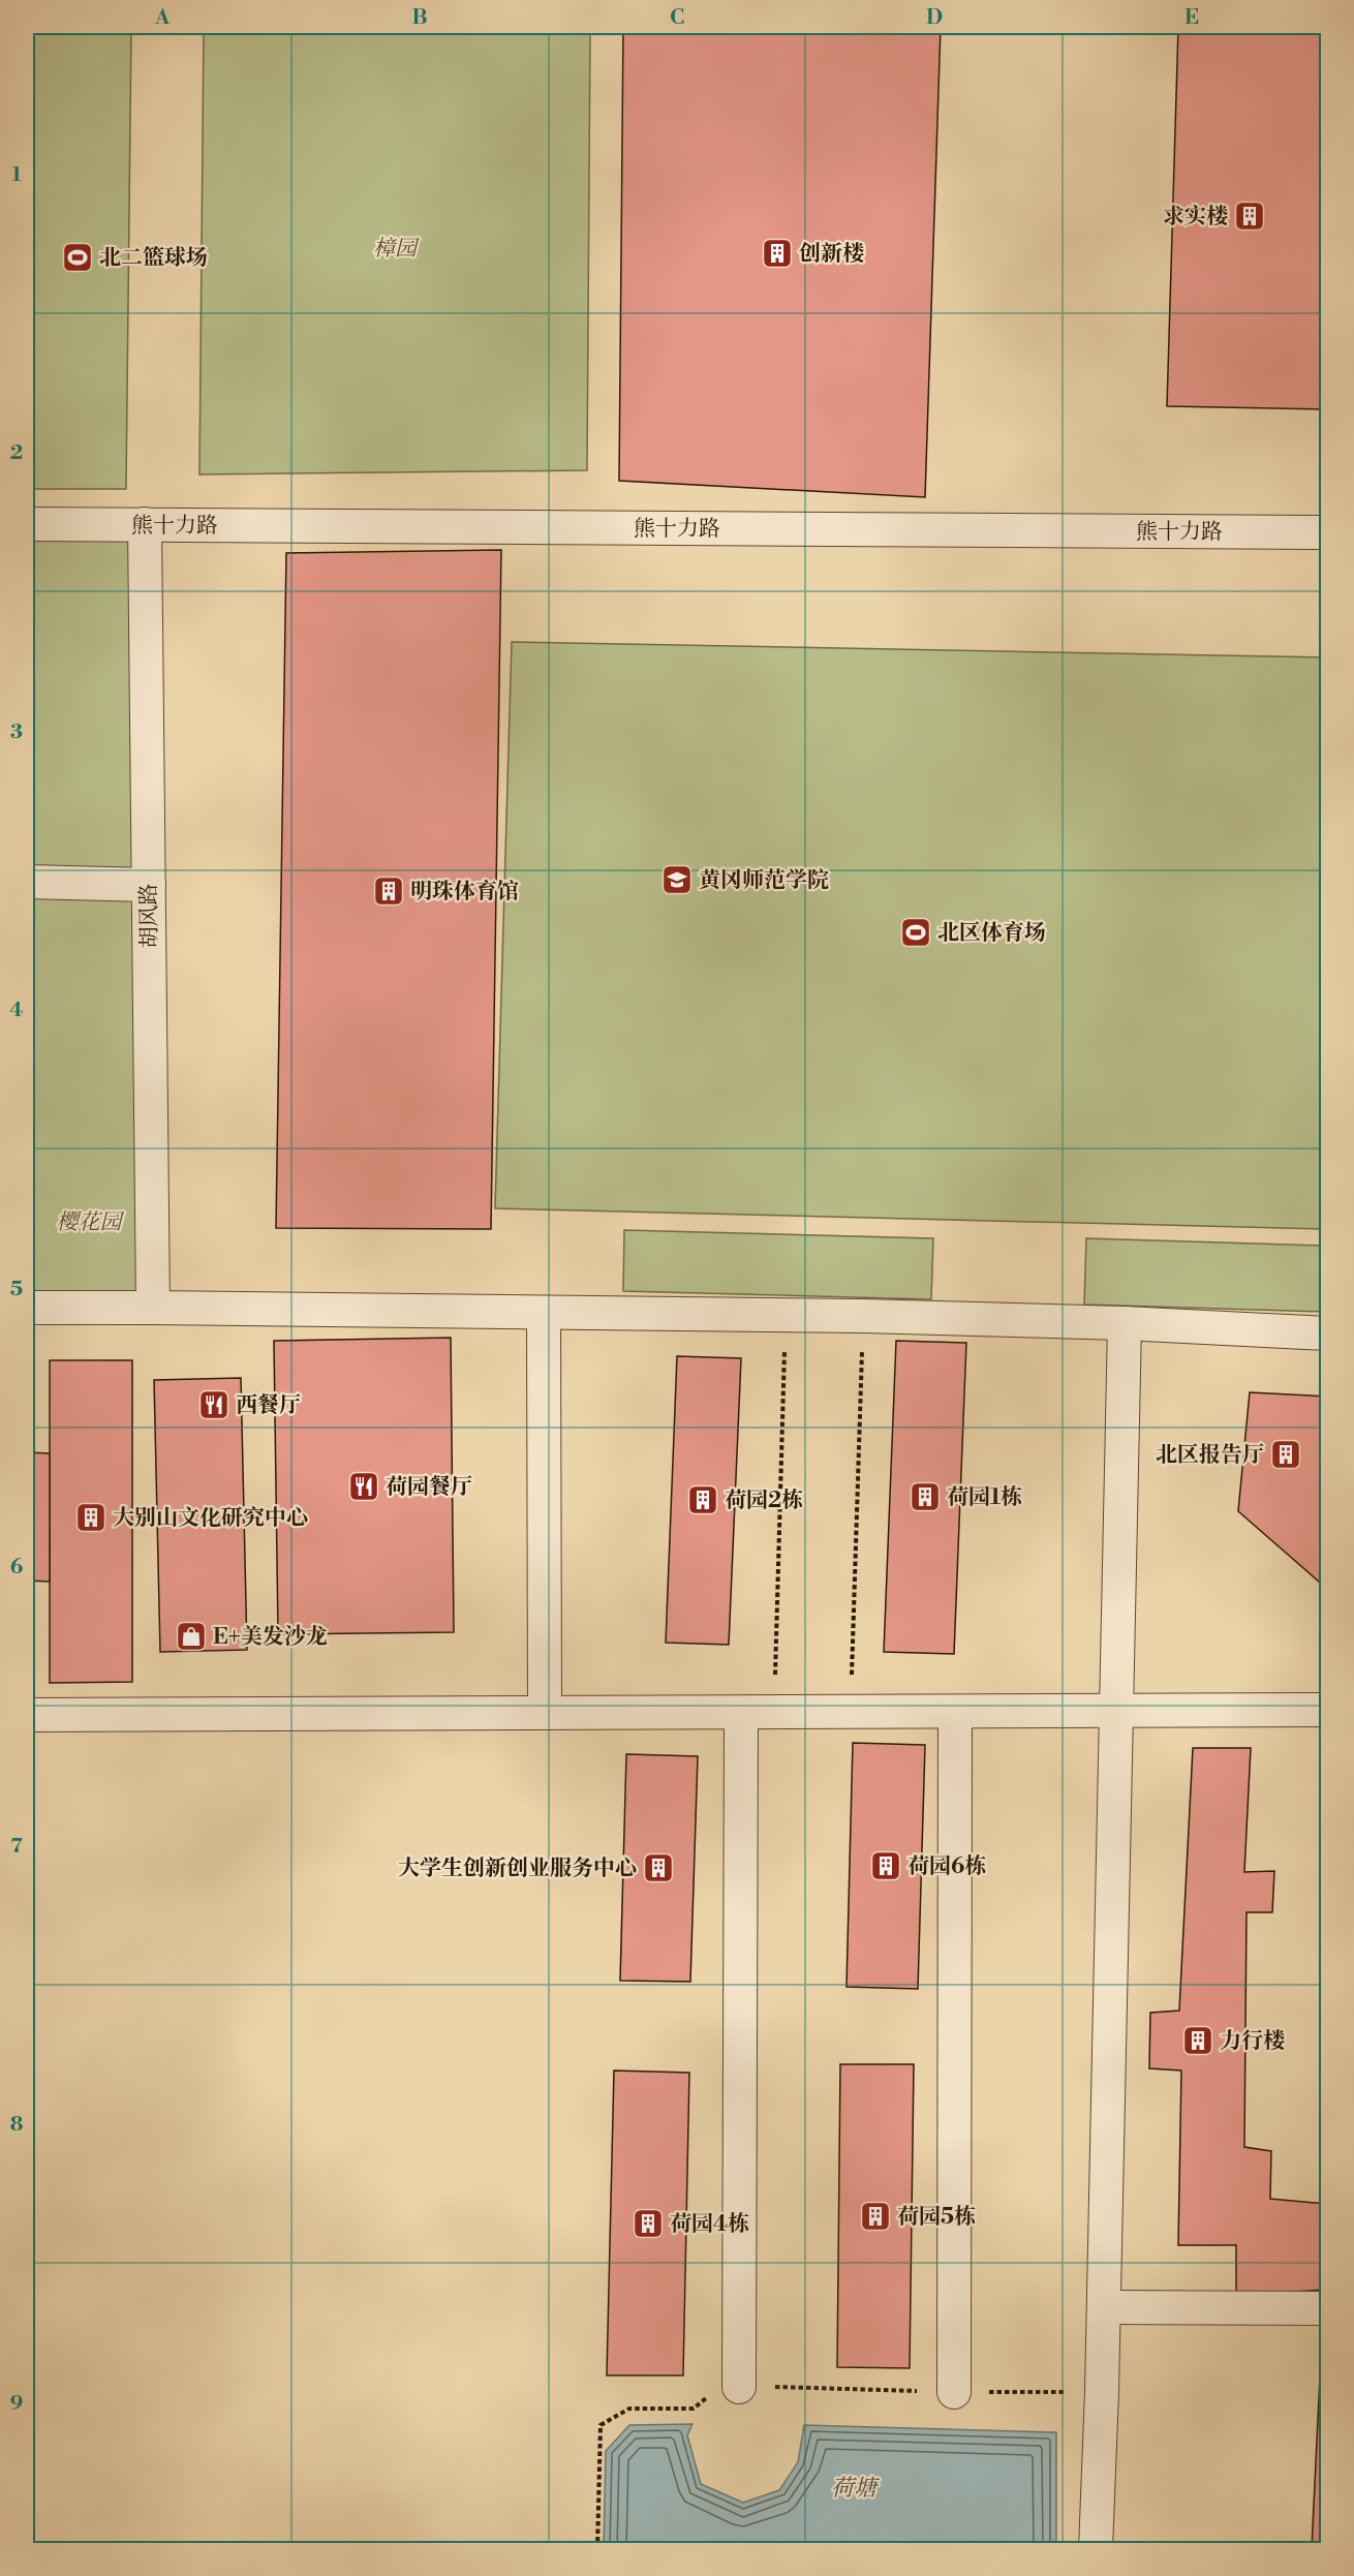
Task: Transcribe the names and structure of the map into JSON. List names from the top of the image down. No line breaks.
{"streets":{"street":["熊十力路","胡风路"]},"crossings":[["熊十力路","胡风路"]],"water":["荷塘"],"parks":["樟园","樱花园"],"places":{"building":["求实楼","创新楼","明珠体育馆","北区报告厅","荷园1栋","荷园2栋","大别山文化研究中心","荷园6栋","大学生创新创业服务中心","力行楼","荷园5栋","荷园4栋"],"sports":["北二篮球场","北区体育场"],"school or university":["黄冈师范学院"],"restaurant":["西餐厅","荷园餐厅"],"shop":["E+美发沙龙"]},"grid":{"columns":["A","B","C","D","E"],"rows":["1","2","3","4","5","6","7","8","9"]}}
